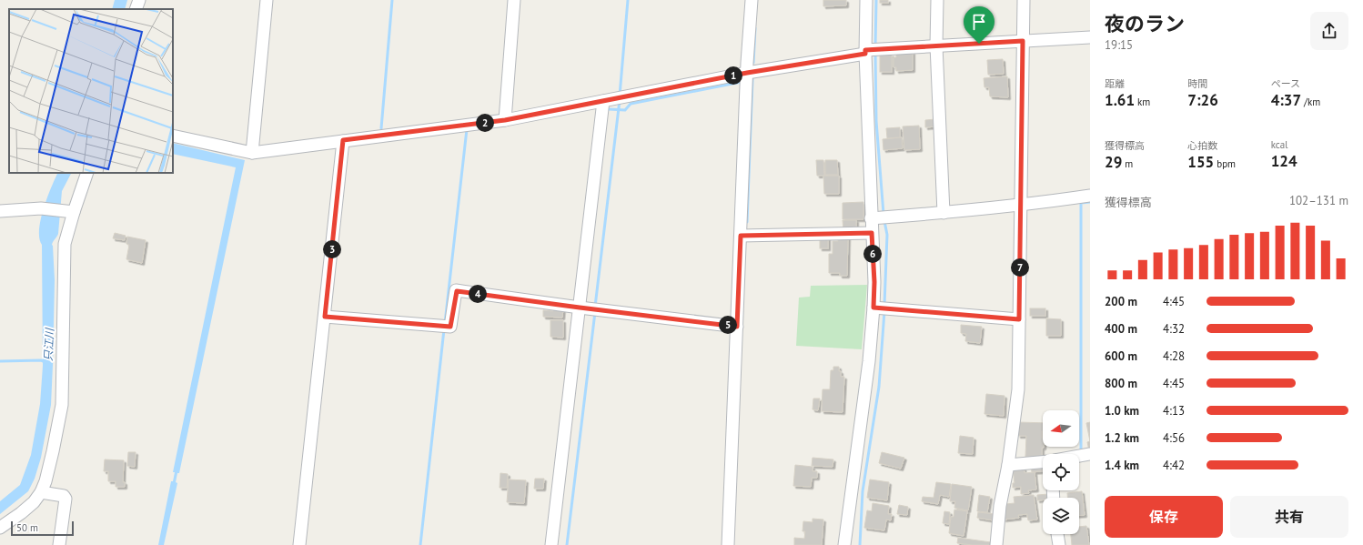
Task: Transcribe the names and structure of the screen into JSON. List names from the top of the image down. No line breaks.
{"water":["只江川"],"scale_bar":"50 m","north":"left","page":{"heading":["夜のラン","19:15"],"stats":[["距離","1.61 km"],["時間","7:26"],["ペース","4:37 /km"],["獲得標高","29 m"],["心拍数","155 bpm"],["kcal","124"]],"pins":["1","2","3","6","7","4","5"],"chart":["獲得標高","102–131 m"],"list":[{"name":"200 m","note":"4:45"},{"name":"400 m","note":"4:32"},{"name":"600 m","note":"4:28"},{"name":"800 m","note":"4:45"},{"name":"1.0 km","note":"4:13"},{"name":"1.2 km","note":"4:56"},{"name":"1.4 km","note":"4:42"}],"buttons":["保存","共有"],"scale":"50 m"}}
